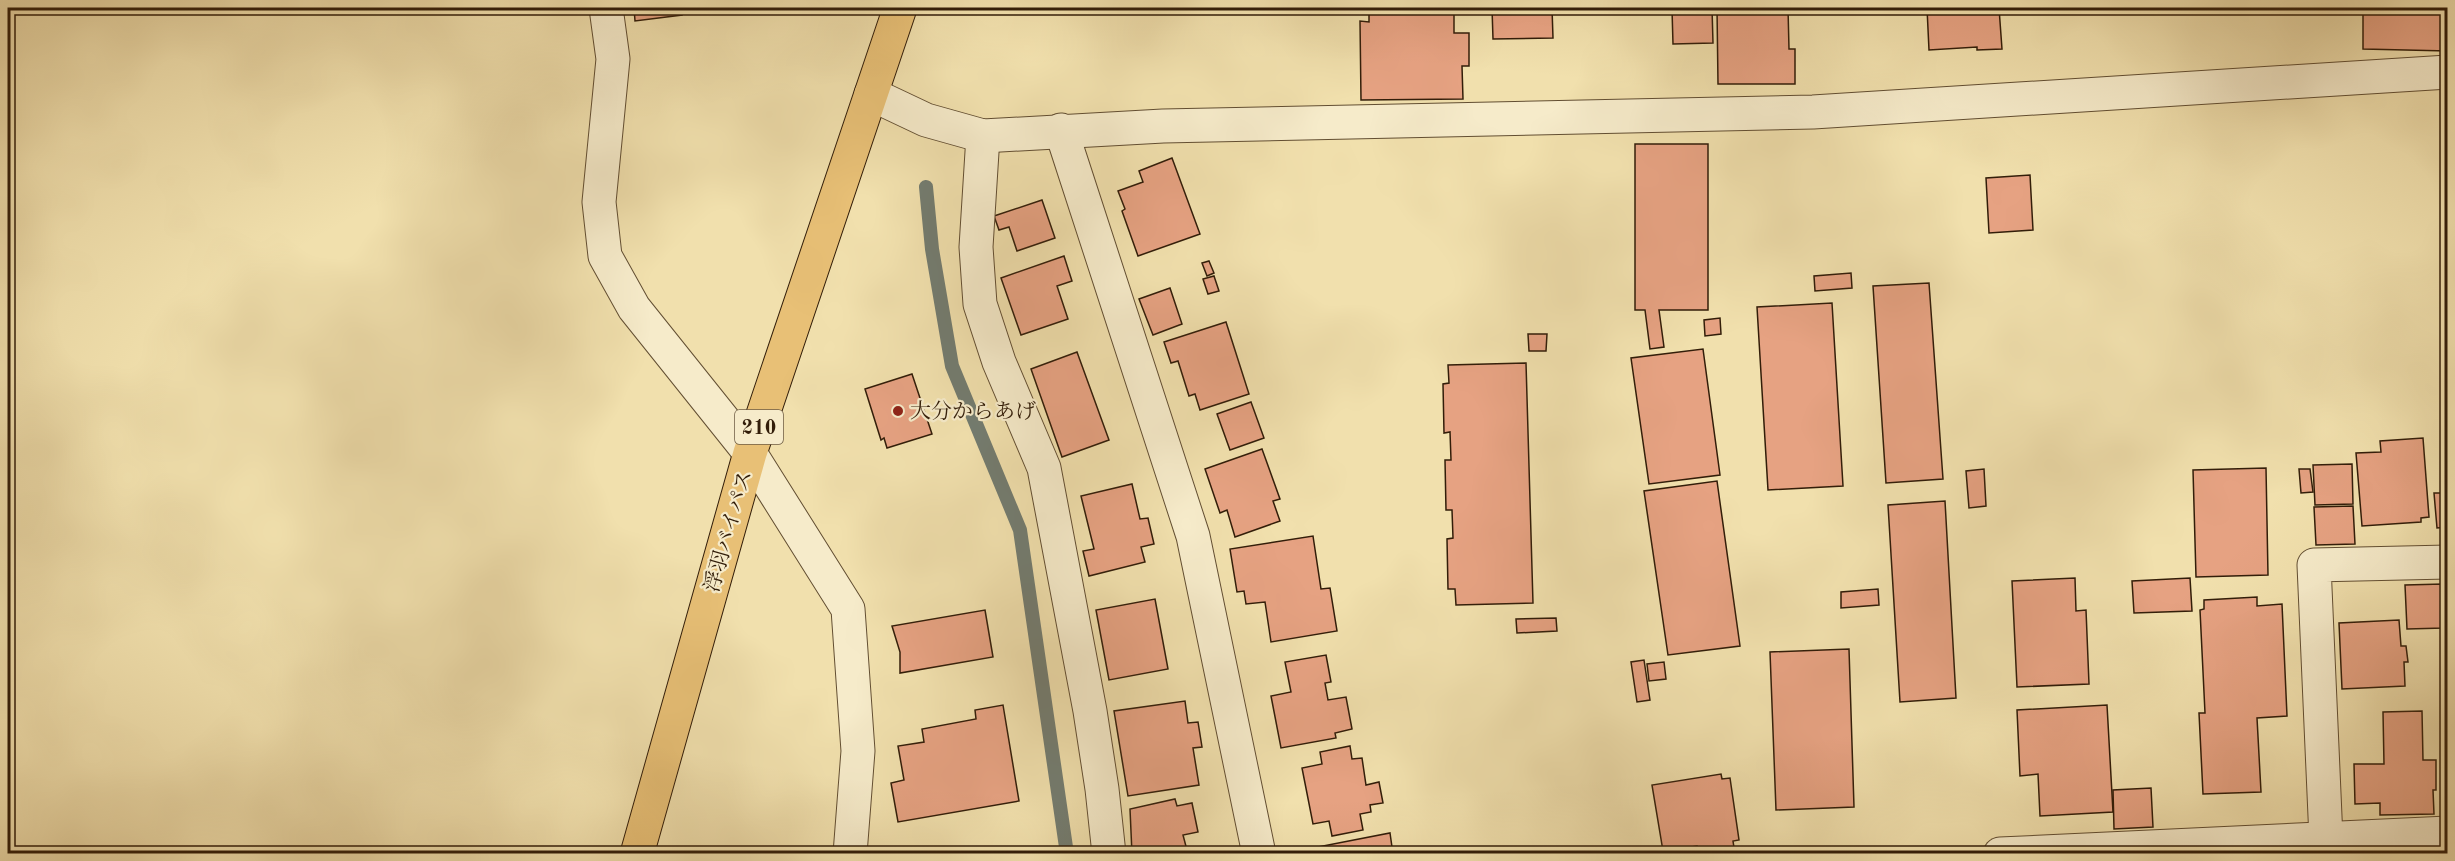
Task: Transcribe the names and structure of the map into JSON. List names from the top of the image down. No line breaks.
{"streets":{"highway":["210","浮羽バイパス"]},"places":["大分からあげ"]}
